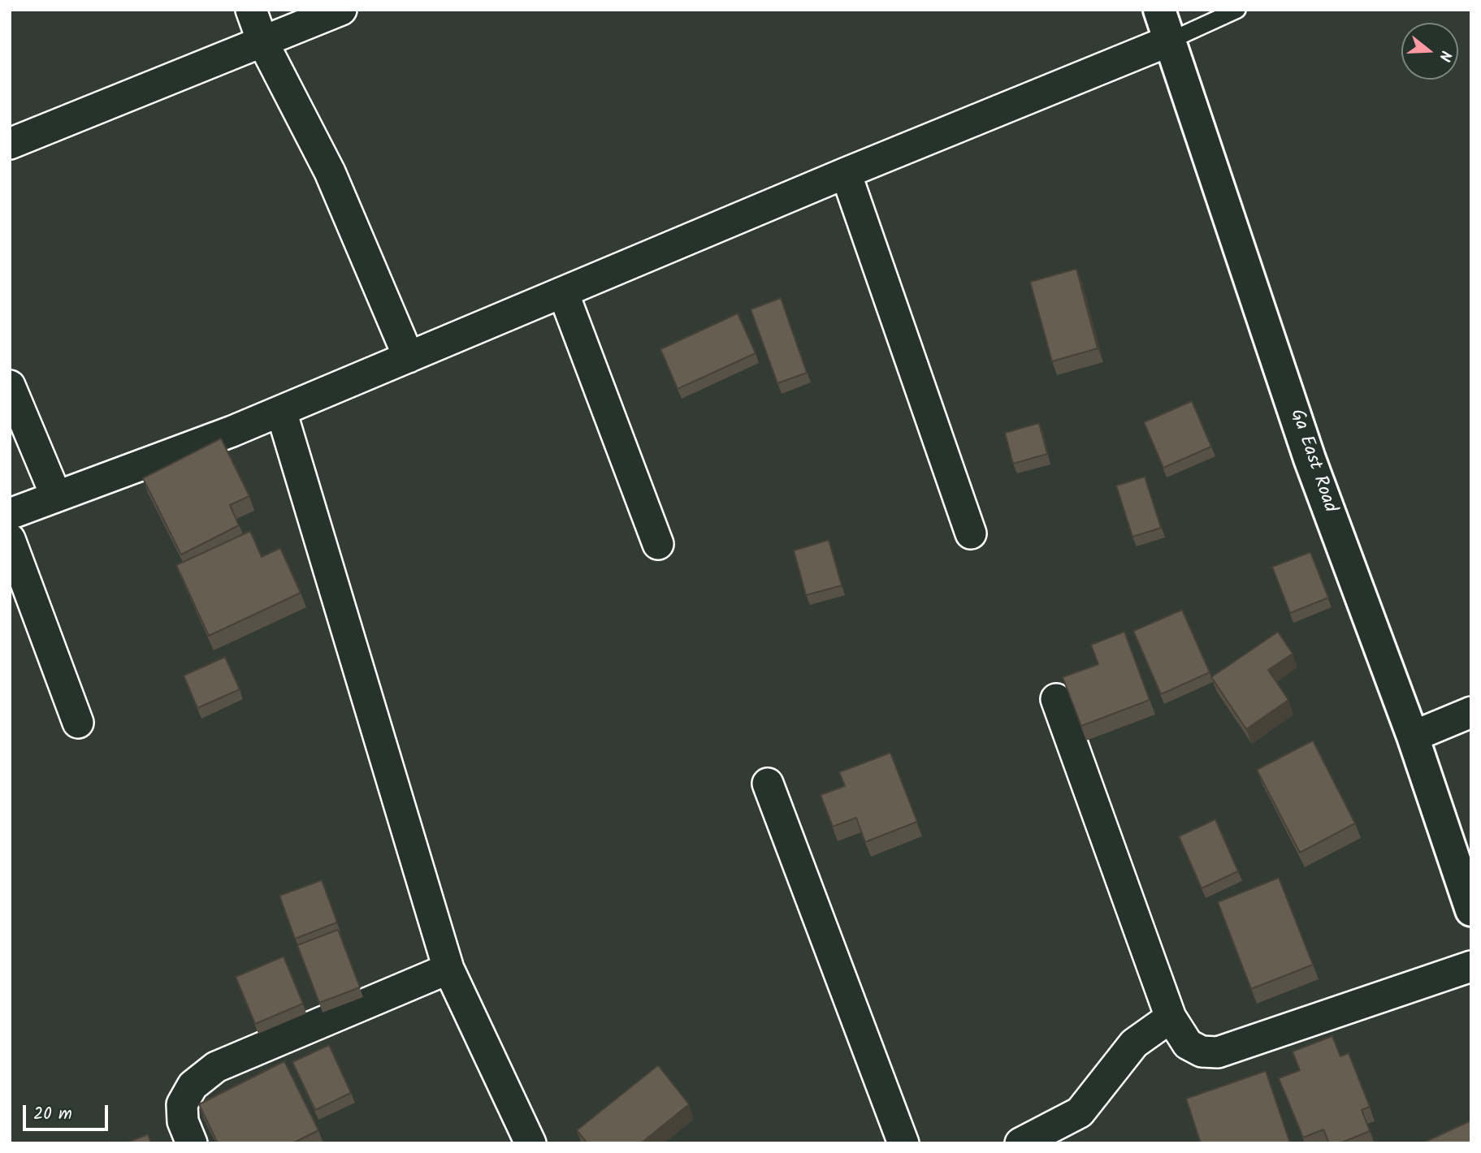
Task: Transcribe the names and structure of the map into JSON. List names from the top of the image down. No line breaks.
{"streets":{"street":["Ga East Road"]},"scale_bar":"20 m","north":"right"}
